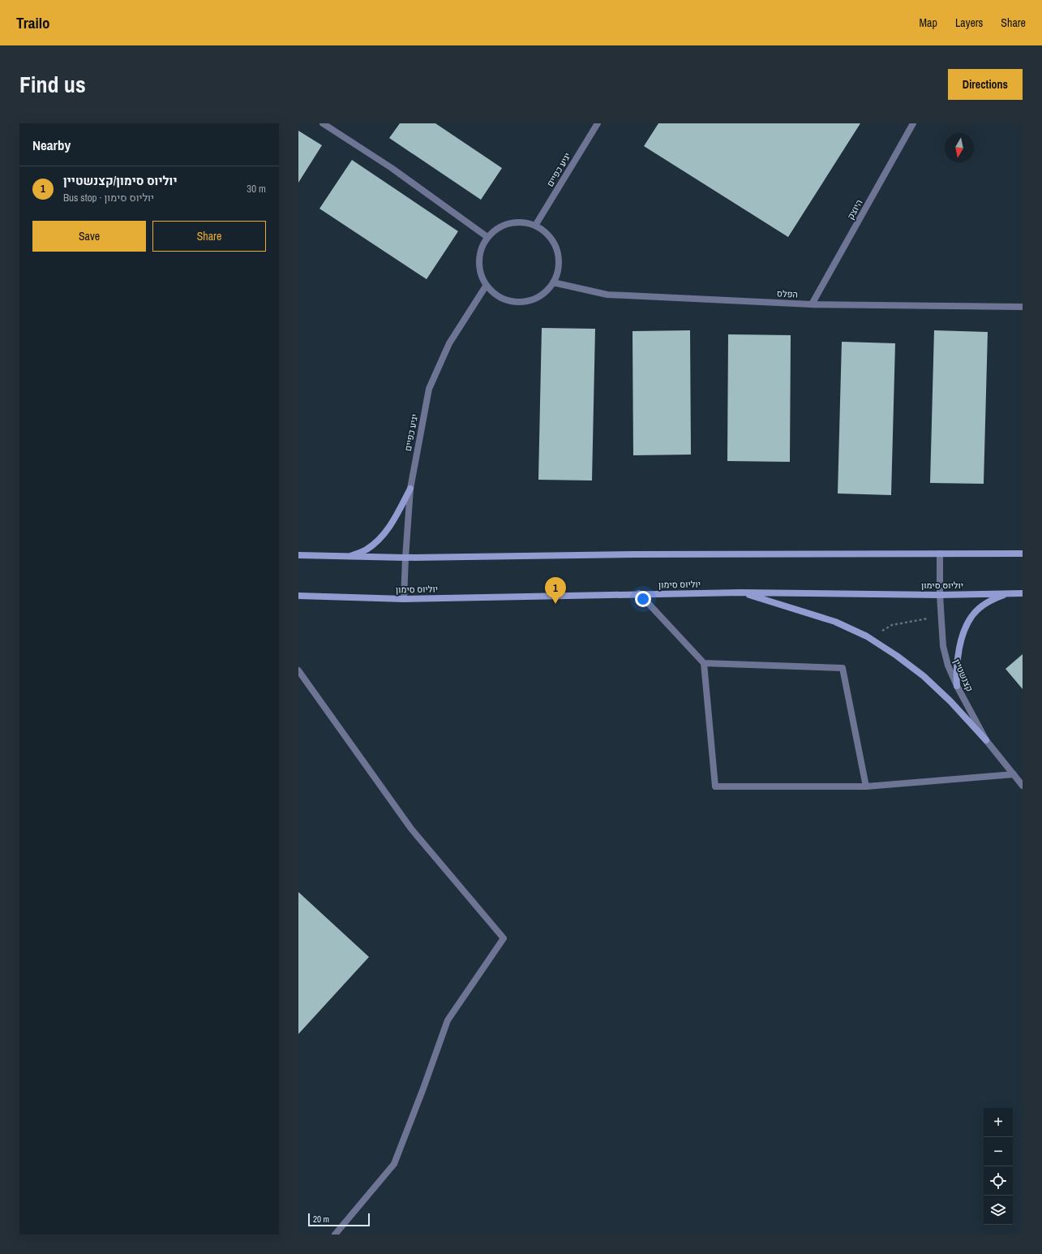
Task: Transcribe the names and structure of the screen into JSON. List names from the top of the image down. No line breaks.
{"streets":{"street":["יגיע כפיים","היוצק","הפלס","יוליוס סימון","קצנשטיין"]},"crossings":[["יגיע כפיים","הפלס"],["יגיע כפיים","יוליוס סימון"],["היוצק","הפלס"],["יוליוס סימון","קצנשטיין"]],"scale_bar":"20 m","north":"bottom","page":{"header":"Trailo","nav":["Map","Layers","Share"],"title":"Find us","buttons":["Directions",["Save","Share"]],"heading":"Nearby","list":[{"mark":"1","name":"יוליוס סימון/קצנשטיין","note":"Bus stop · יוליוס סימון","value":"30 m"}],"pins":"1","map_buttons":["+","−"],"scale":"20 m"}}
